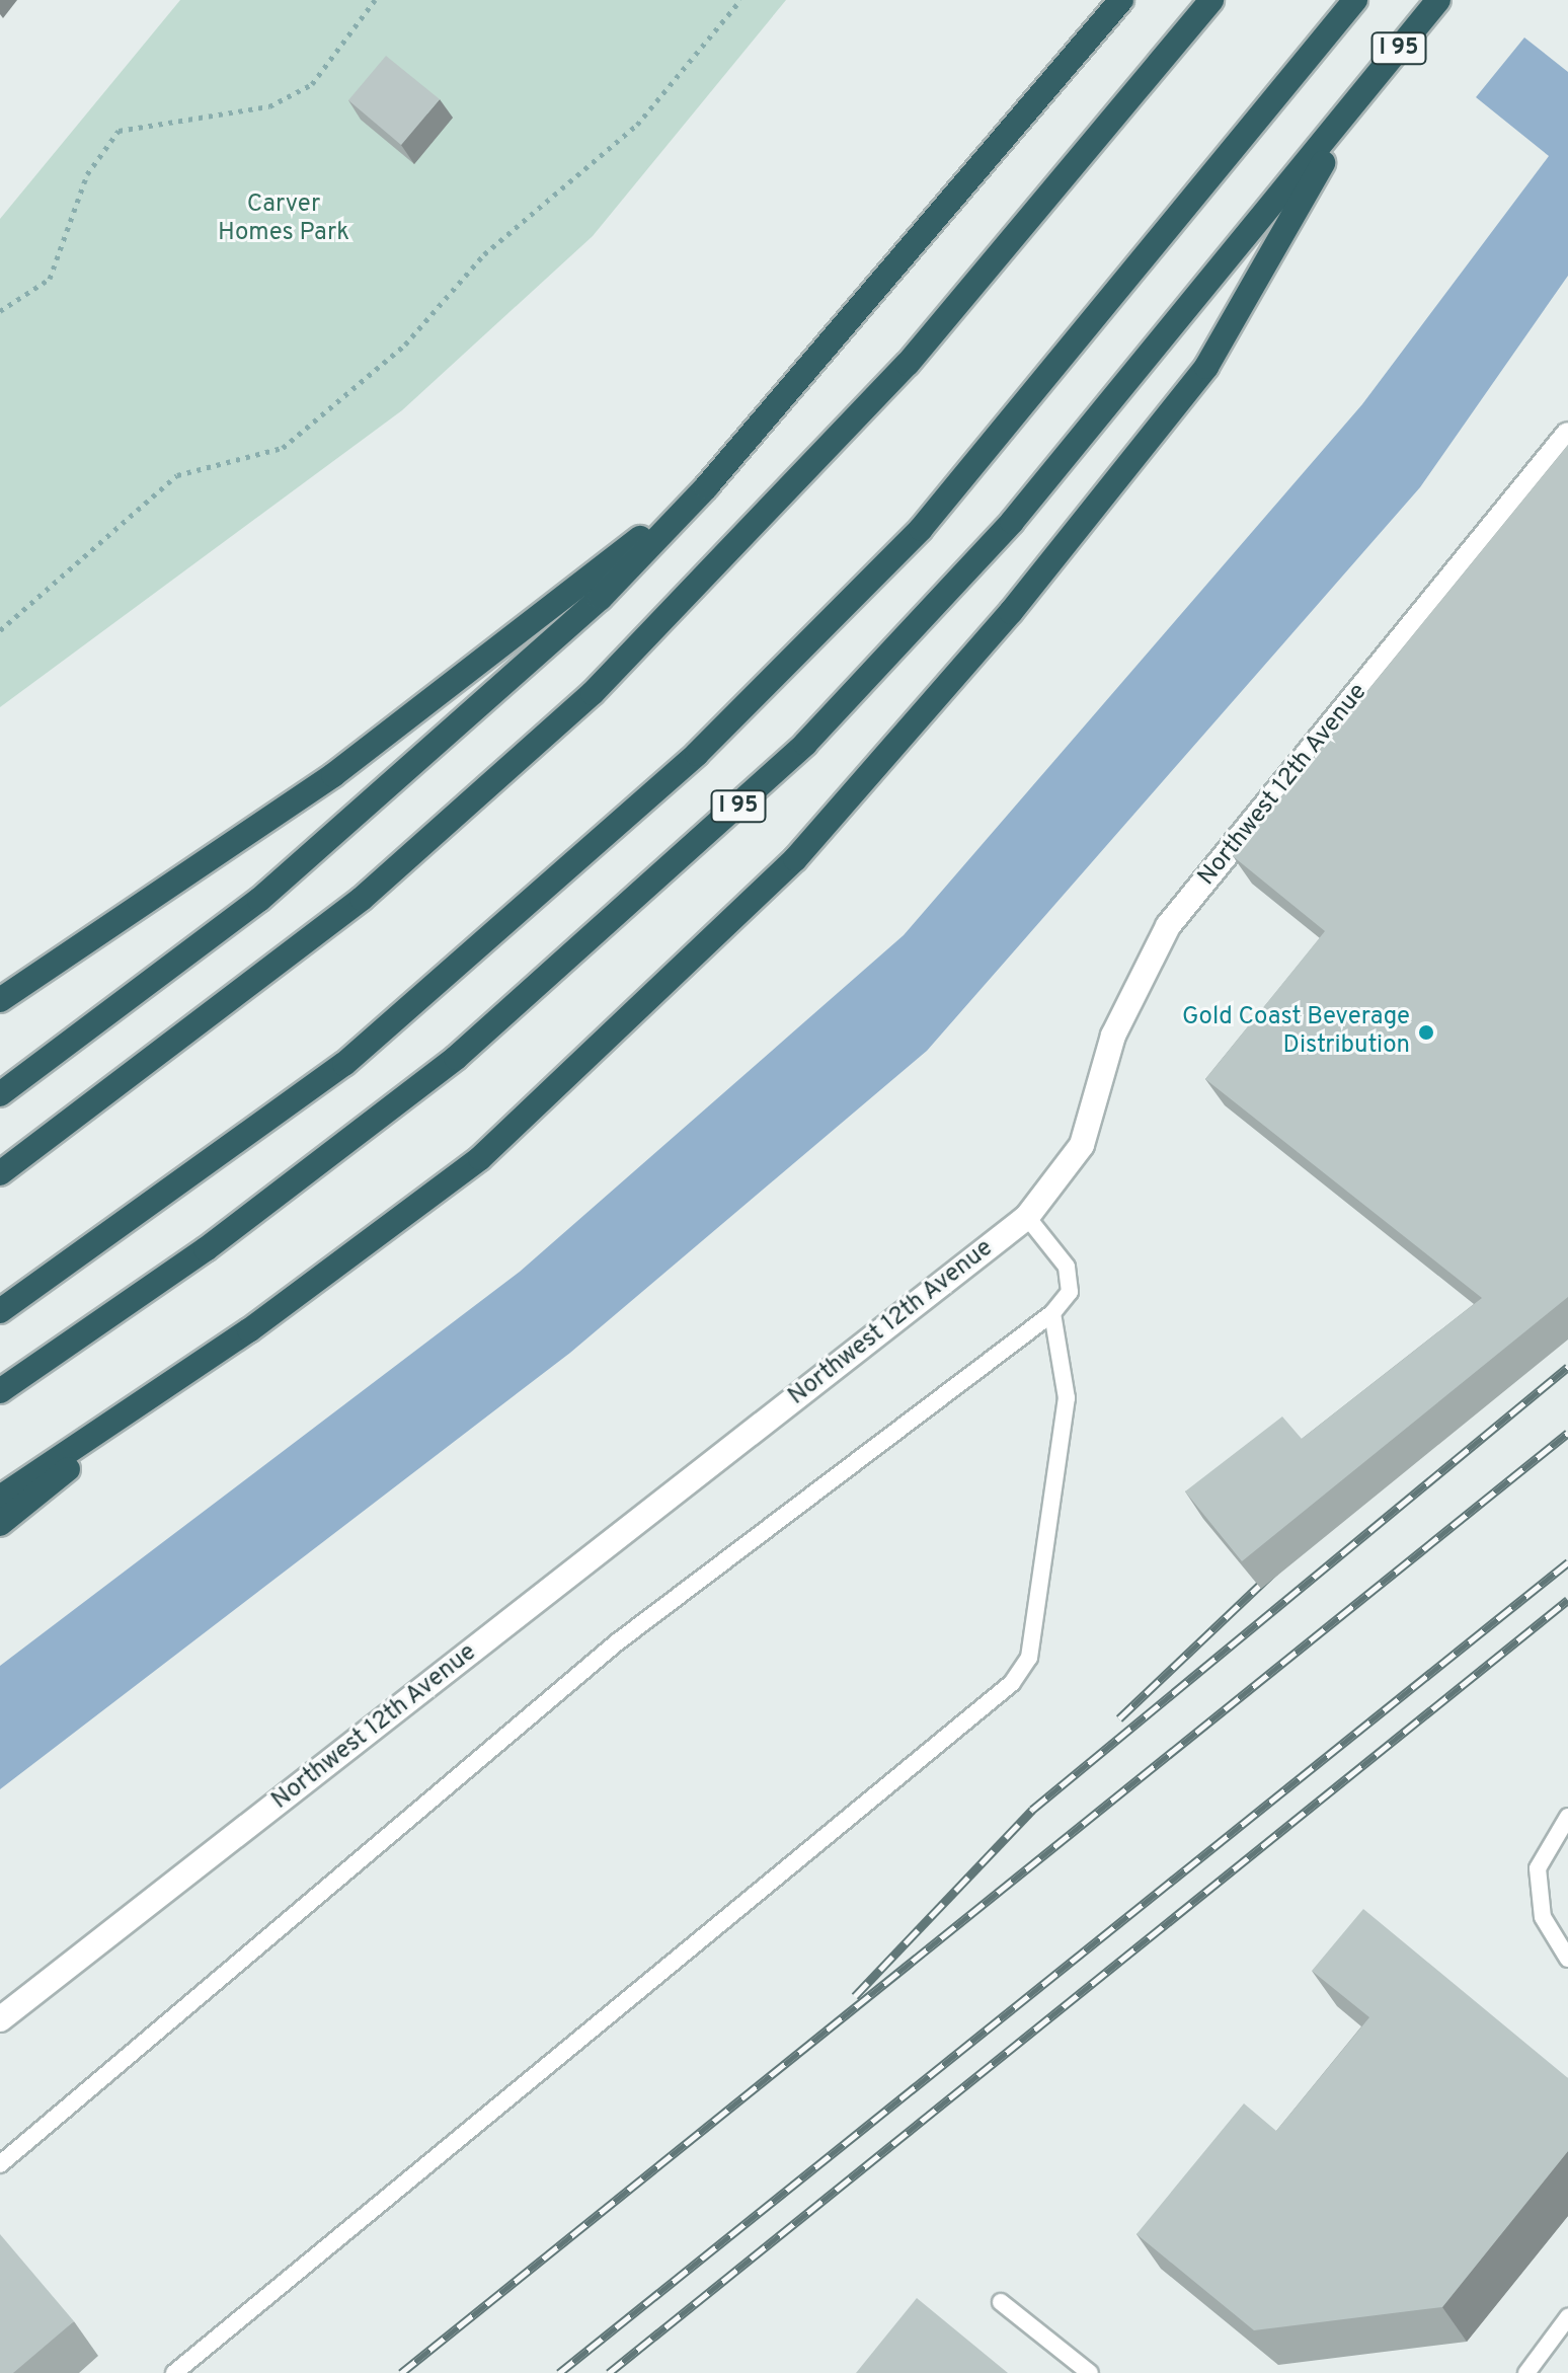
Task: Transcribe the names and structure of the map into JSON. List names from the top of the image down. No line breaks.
{"streets":{"highway":["I 95"],"street":["Northwest 12th Avenue"]},"parks":["Carver Homes Park"],"places":["Gold Coast Beverage Distribution"]}
